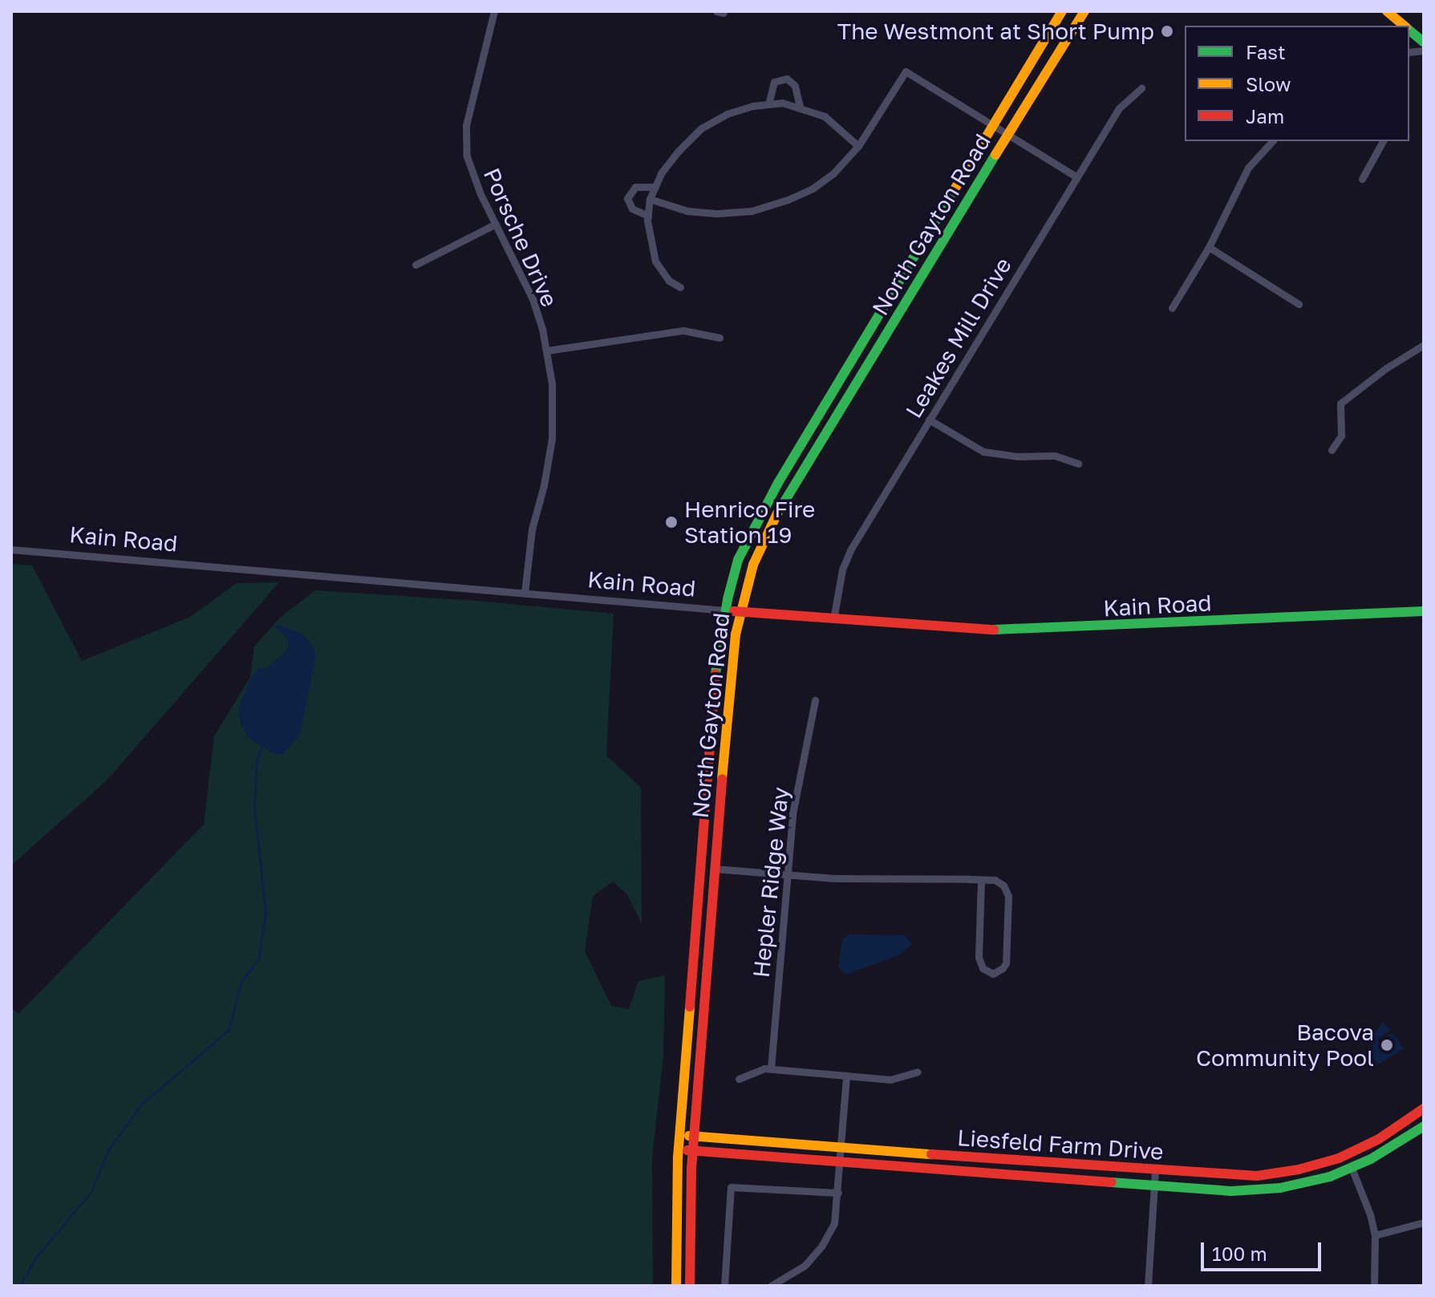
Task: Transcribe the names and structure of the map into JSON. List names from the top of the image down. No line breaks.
{"streets":{"main road":["North Gayton Road","Kain Road","Liesfeld Farm Drive"],"street":["Porsche Drive","Leakes Mill Drive","Hepler Ridge Way"]},"crossings":[["North Gayton Road","Kain Road"],["North Gayton Road","Liesfeld Farm Drive"],["Porsche Drive","Kain Road"],["Leakes Mill Drive","Kain Road"]],"places":["The Westmont at Short Pump","Henrico Fire Station 19","Bacova Community Pool"],"legend":["Fast","Slow","Jam"],"scale_bar":"100 m"}
